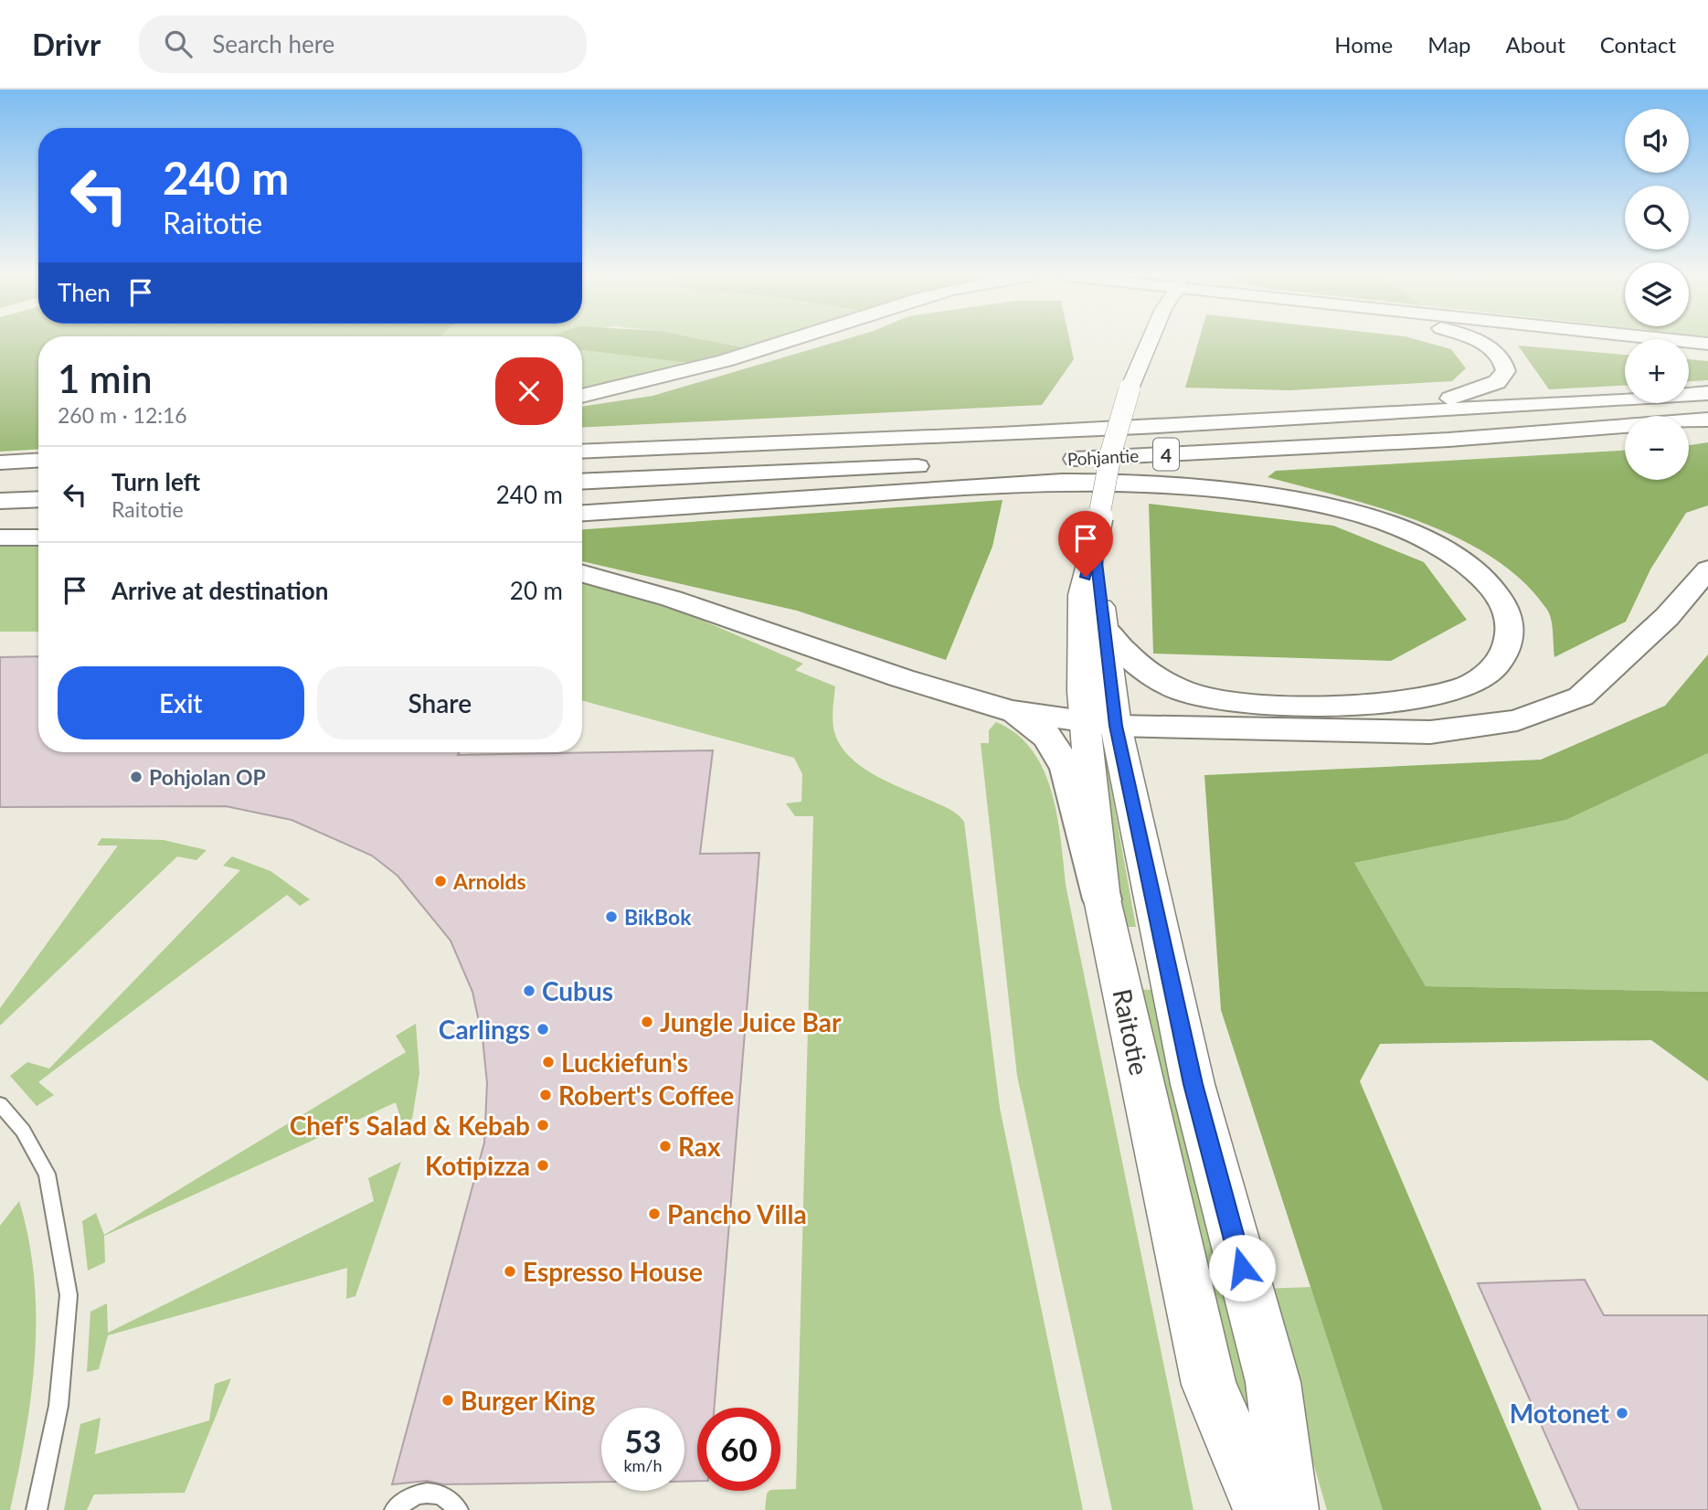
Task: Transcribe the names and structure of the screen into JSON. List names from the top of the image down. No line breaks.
{"streets":{"highway":["4","Pohjantie"],"main road":["Raitotie"]},"places":["Pohjolan OP","Arnolds","BikBok","Cubus","Jungle Juice Bar","Carlings","Luckiefun's","Robert's Coffee","Chef's Salad & Kebab","Rax","Kotipizza","Pancho Villa","Espresso House","Burger King","Motonet"],"page":{"header":"Drivr","search":"Search here","nav":["Home","Map","About","Contact"],"map_buttons":["+","−"],"turn":["240 m","Raitotie"],"then":"Then","heading":["1 min","260 m · 12:16"],"list":[{"name":"Turn left","note":"Raitotie","value":"240 m"},{"name":"Arrive at destination","value":"20 m"}],"buttons":["Exit","Share"],"speed":"53 km/h","limit":"60"}}
